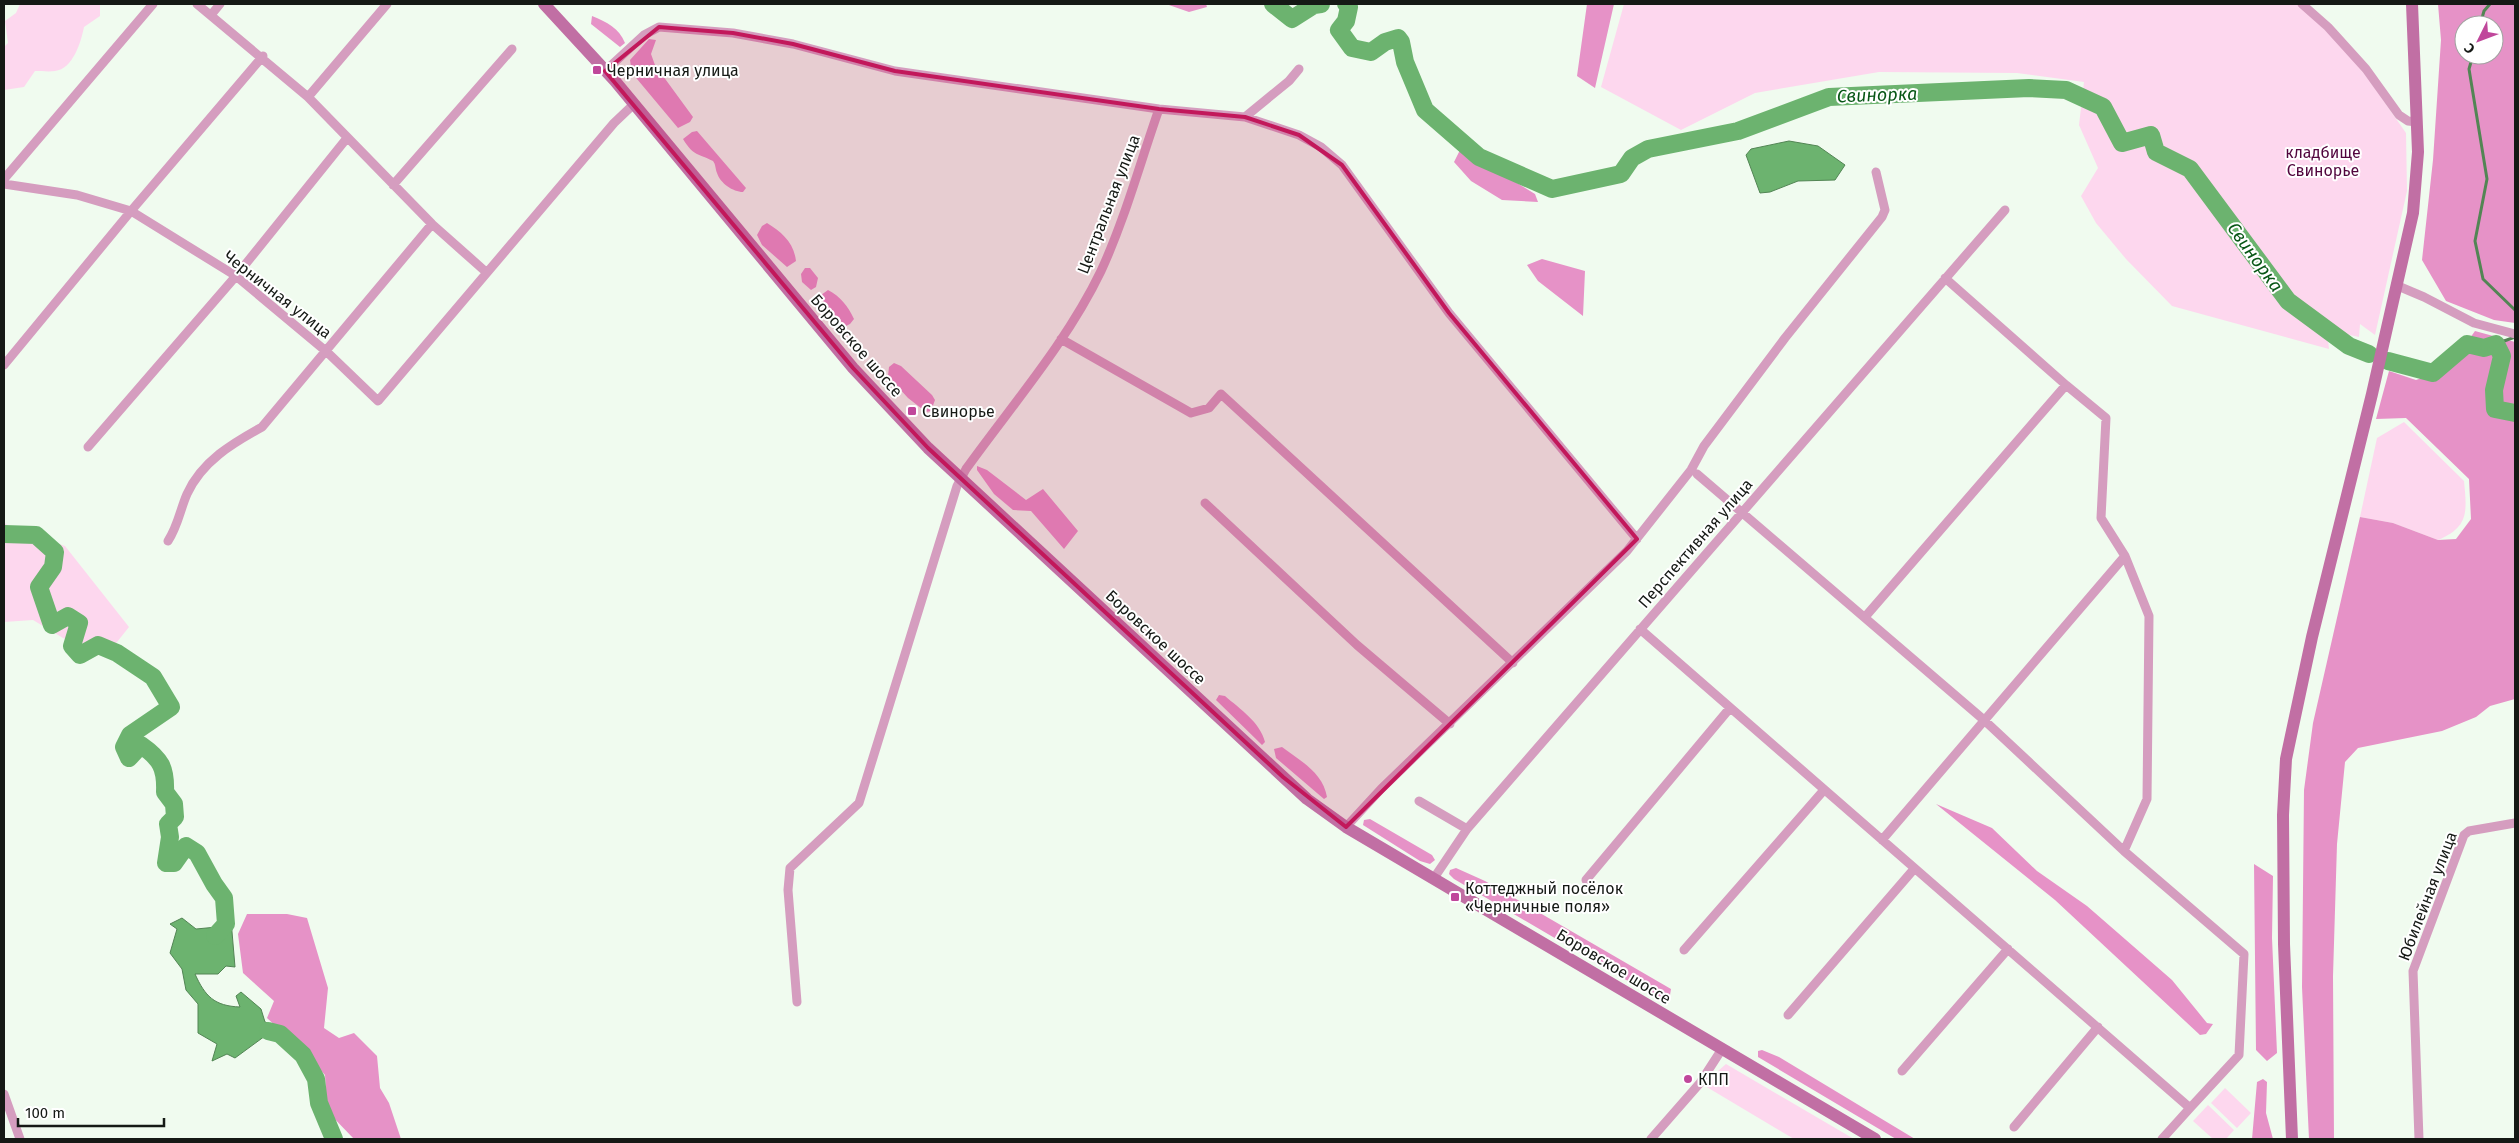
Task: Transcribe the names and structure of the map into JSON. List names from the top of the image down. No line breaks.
{"streets":{"main road":["Боровское шоссе"],"street":["Центральная улица","Черничная улица","Перспективная улица","Юбилейная улица"]},"crossings":[["Центральная улица","Боровское шоссе"],["Черничная улица","Боровское шоссе"],["Боровское шоссе","Перспективная улица"]],"water":["Свинорка"],"parks":["кладбище Свинорье"],"places":{"transit":["Черничная улица","Свинорье","Коттеджный посёлок «Черничные поля»"],"other":["КПП"]},"scale_bar":"100 m","north":"bottom left"}
